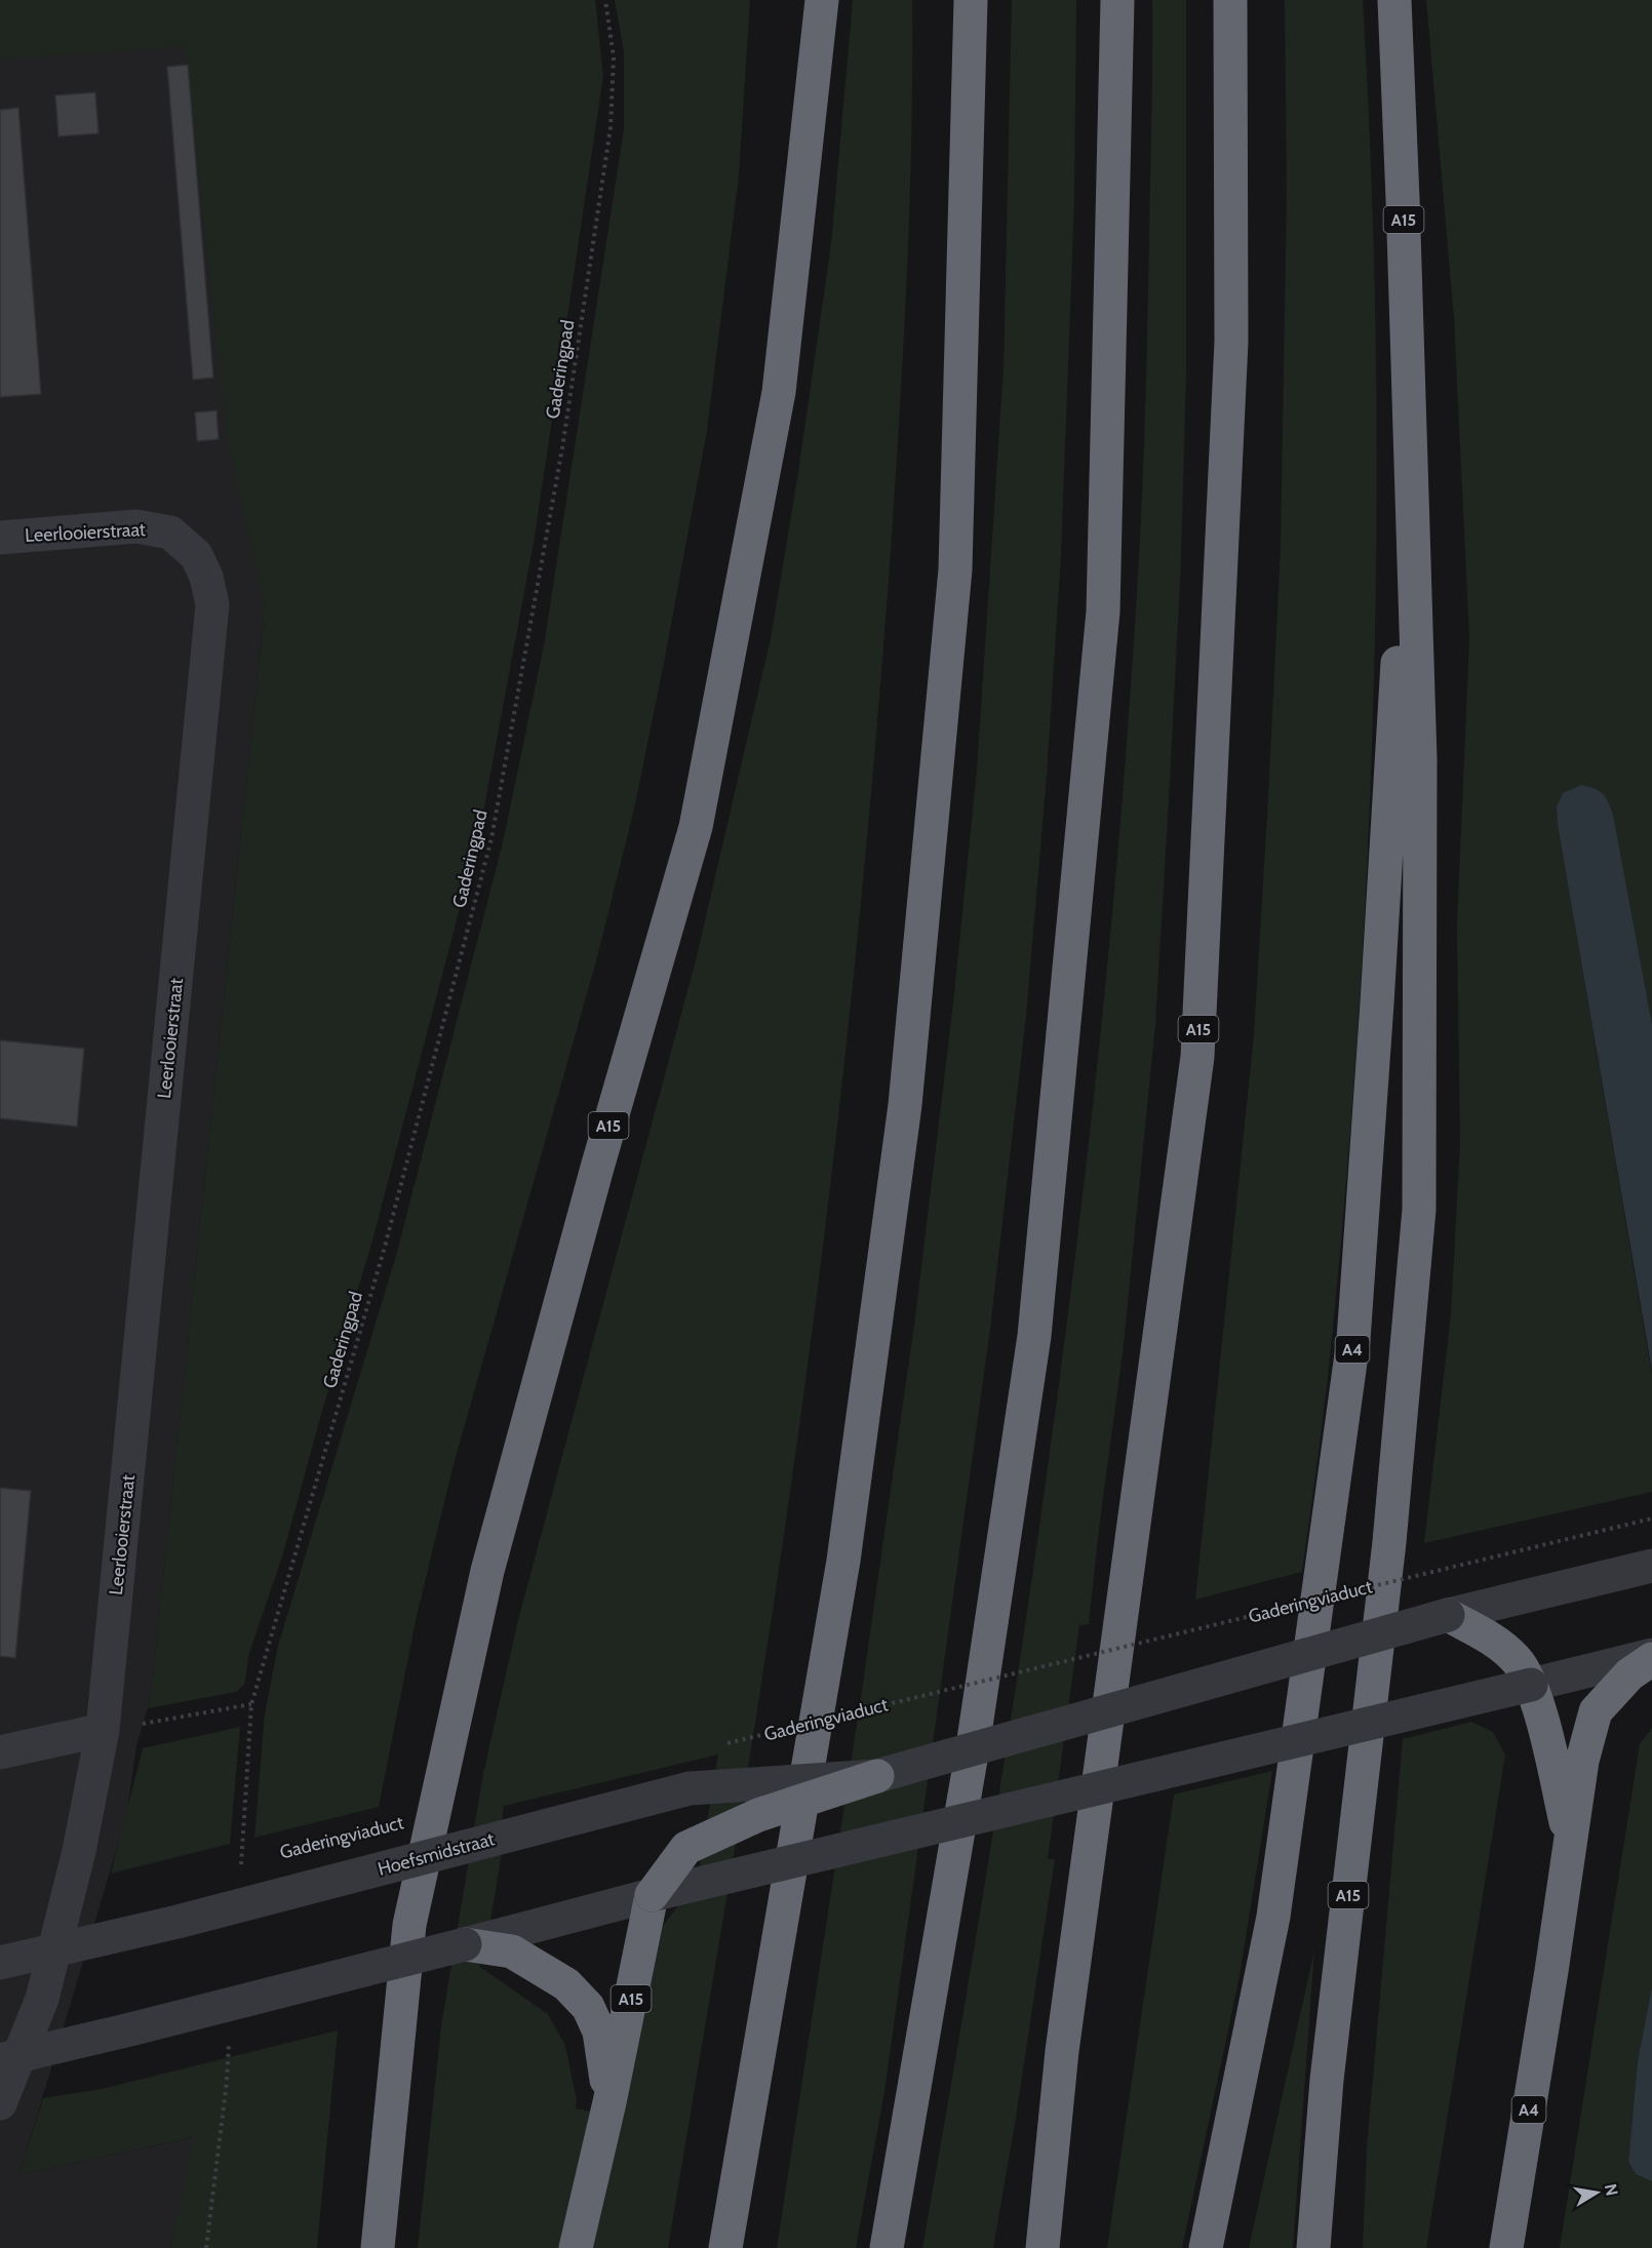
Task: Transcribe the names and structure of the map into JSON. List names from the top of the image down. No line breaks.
{"streets":{"highway":["A15","A4"],"street":["Leerlooierstraat","Hoefsmidstraat"],"path":["Gaderingpad","Gaderingviaduct"]},"crossings":[["A15","A4"],["Gaderingpad","Leerlooierstraat"]],"north":"right"}
